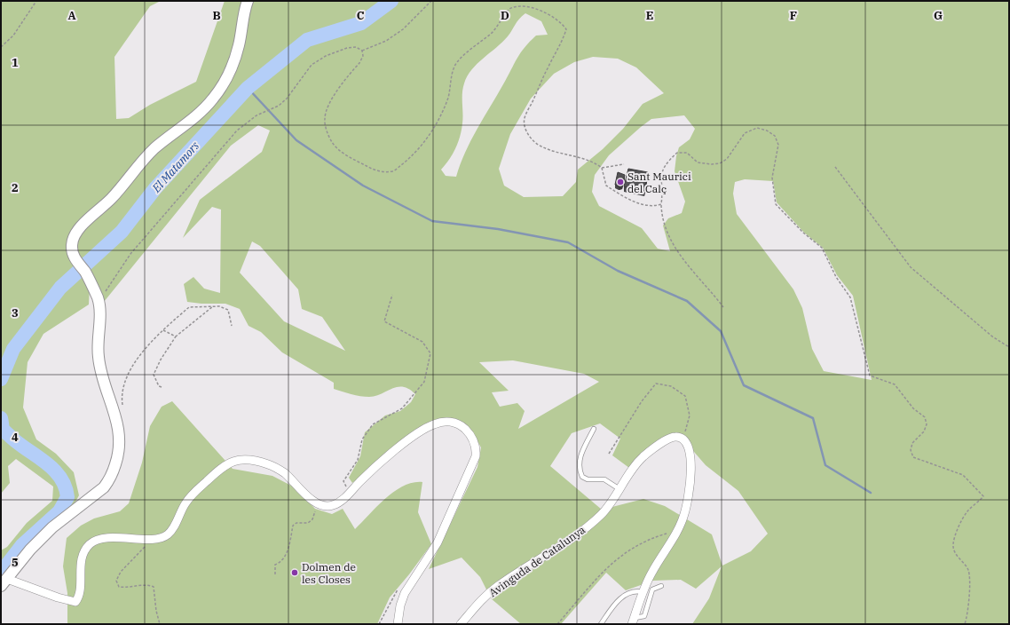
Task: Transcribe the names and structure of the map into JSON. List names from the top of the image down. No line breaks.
{"streets":{"street":["Avinguda de Catalunya"]},"water":["El Matamors"],"places":["Sant Maurici del Calç","Dolmen de les Closes"],"grid":{"columns":["A","B","C","D","E","F","G"],"rows":["1","2","3","4","5"]}}
